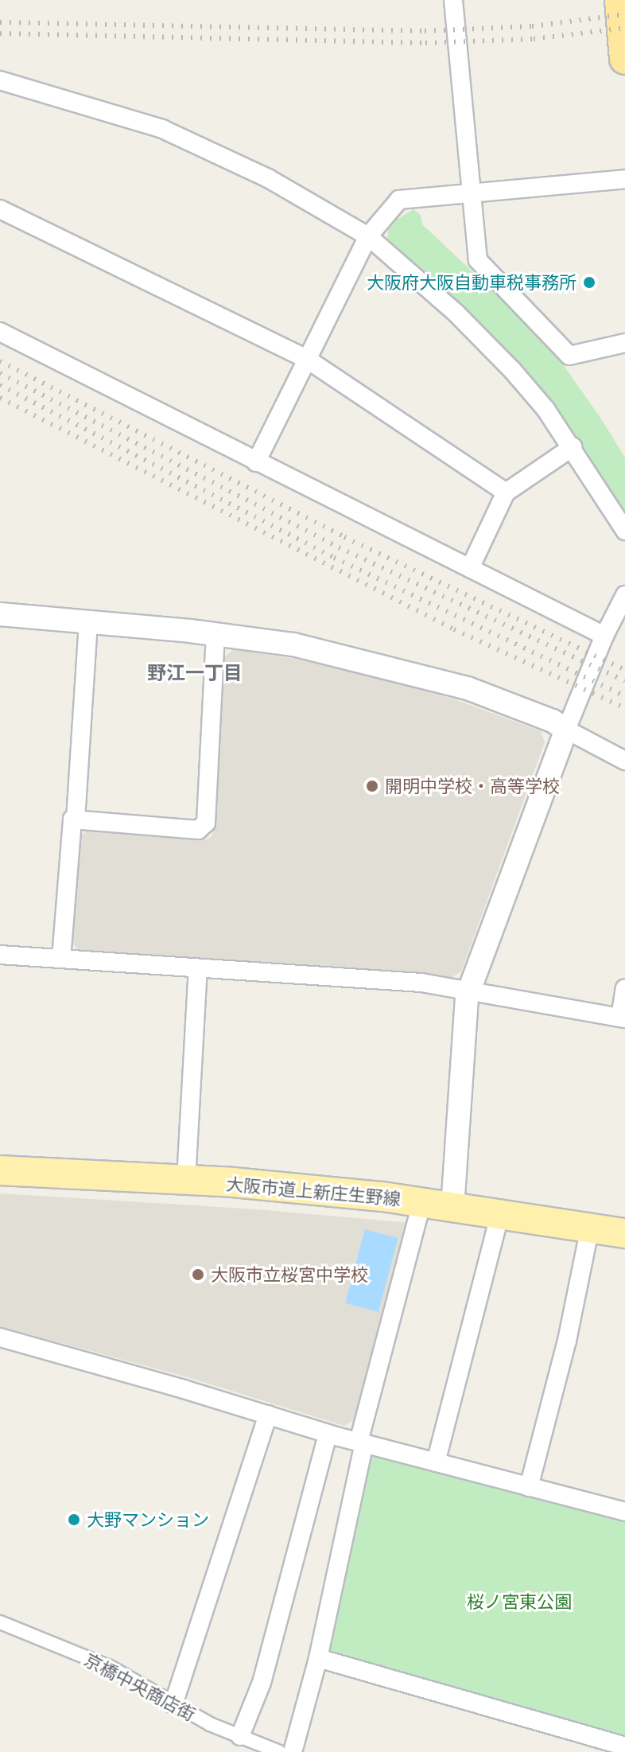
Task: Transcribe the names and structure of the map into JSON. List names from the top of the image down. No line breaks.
{"streets":{"main road":["大阪市道上新庄生野線"],"street":["京橋中央商店街"]},"districts":["野江一丁目"],"parks":["桜ノ宮東公園"],"places":["大阪府大阪自動車税事務所","開明中学校・高等学校","大阪市立桜宮中学校","大野マンション"]}
